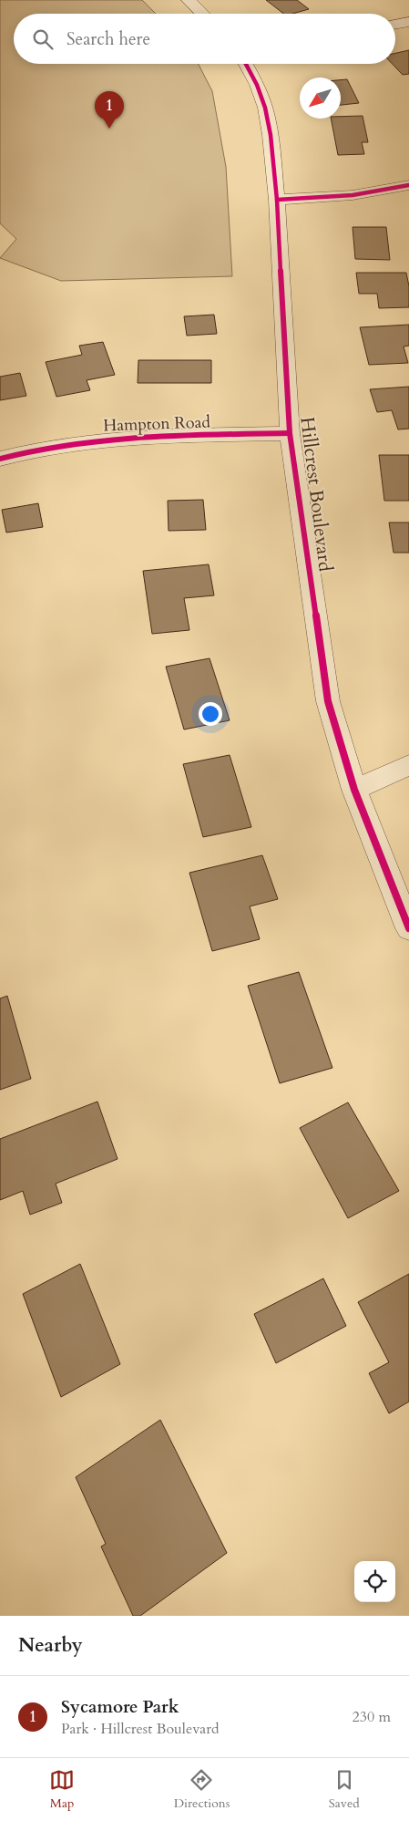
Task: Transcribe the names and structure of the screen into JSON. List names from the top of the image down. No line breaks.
{"streets":{"street":["Hampton Road","Hillcrest Boulevard"]},"crossings":[["Hampton Road","Hillcrest Boulevard"]],"north":"bottom left","page":{"search":"Search here","pins":"1","heading":"Nearby","list":[{"mark":"1","name":"Sycamore Park","note":"Park · Hillcrest Boulevard","value":"230 m"}],"nav":["Map","Directions","Saved"]}}
